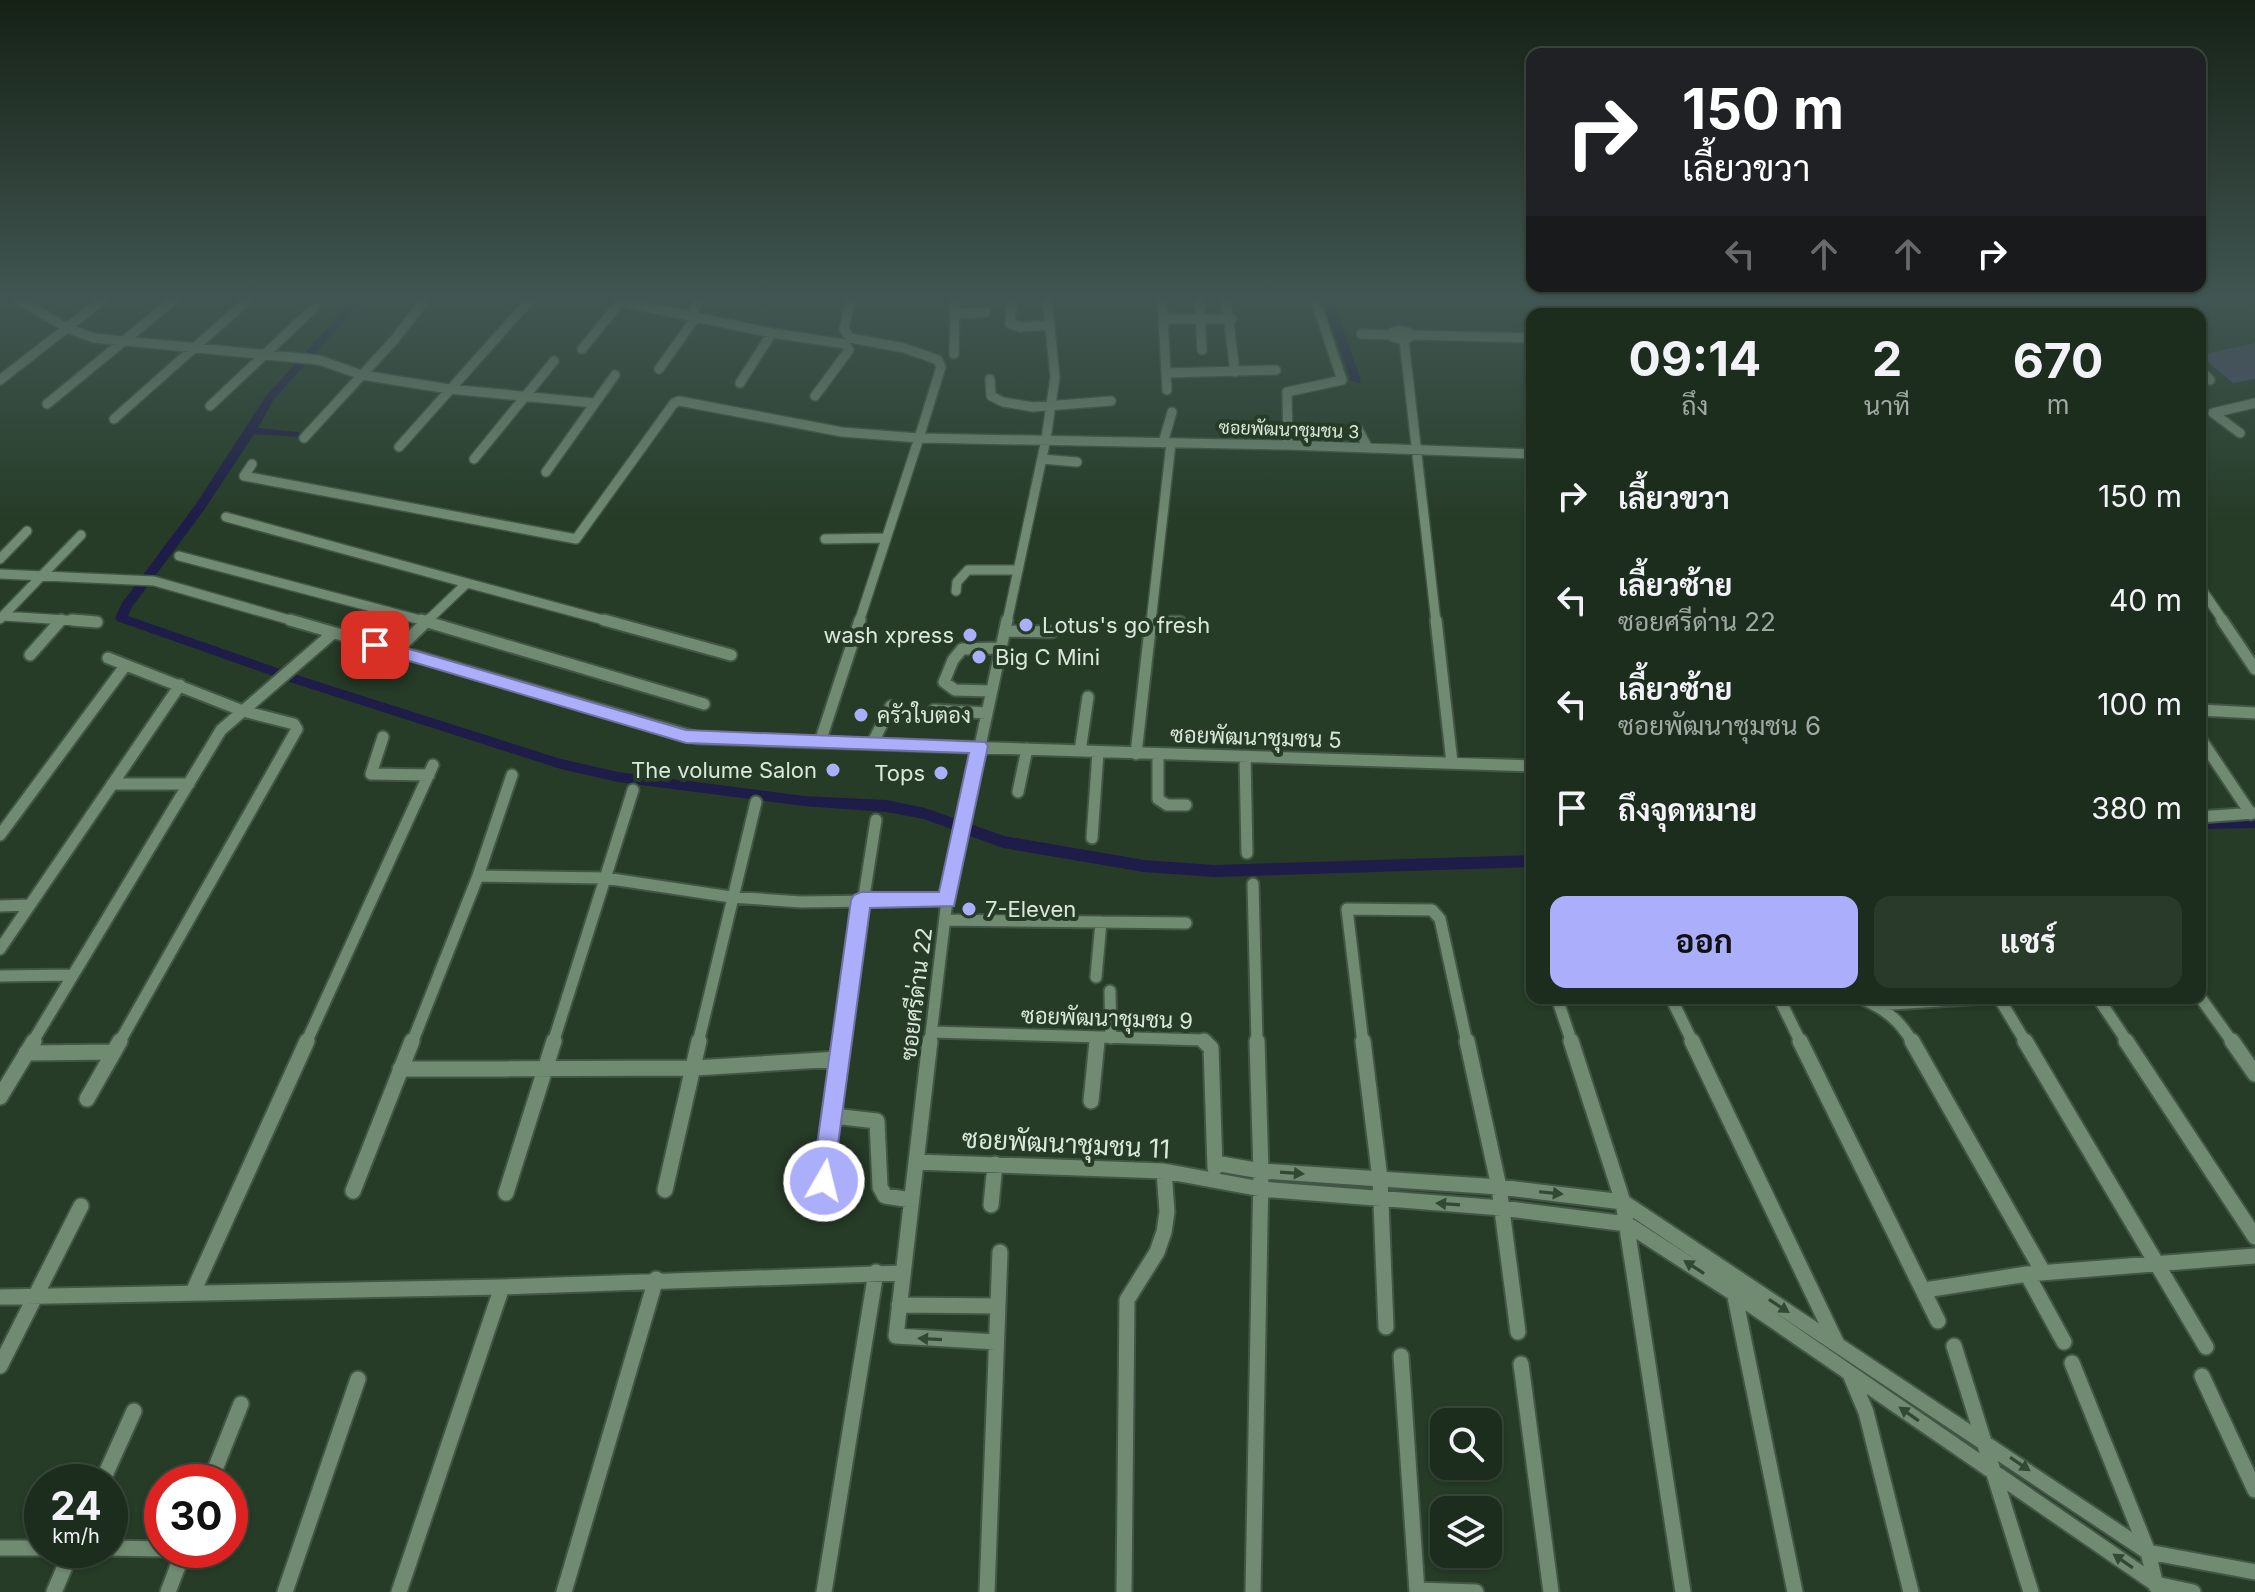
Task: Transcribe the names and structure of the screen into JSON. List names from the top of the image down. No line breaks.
{"streets":{"street":["ซอยพัฒนาชุมชน 3","ซอยพัฒนาชุมชน 5","ซอยศรีด่าน 22","ซอยพัฒนาชุมชน 9","ซอยพัฒนาชุมชน 11"]},"crossings":[["ซอยพัฒนาชุมชน 3","ซอยศรีด่าน 22"],["ซอยพัฒนาชุมชน 5","ซอยศรีด่าน 22"],["ซอยศรีด่าน 22","ซอยพัฒนาชุมชน 9"],["ซอยศรีด่าน 22","ซอยพัฒนาชุมชน 11"],["ซอยพัฒนาชุมชน 9","ซอยพัฒนาชุมชน 11"]],"places":["Lotus's go fresh","wash xpress","Big C Mini","ครัวใบตอง","The volume Salon","Tops","7-Eleven"],"page":{"turn":["150 m","เลี้ยวขวา"],"eta":["09:14","ถึง","2","นาที","670","m"],"list":[{"name":"เลี้ยวขวา","value":"150 m"},{"name":"เลี้ยวซ้าย","note":"ซอยศรีด่าน 22","value":"40 m"},{"name":"เลี้ยวซ้าย","note":"ซอยพัฒนาชุมชน 6","value":"100 m"},{"name":"ถึงจุดหมาย","value":"380 m"}],"buttons":["ออก","แชร์"],"speed":"24 km/h","limit":"30"}}
